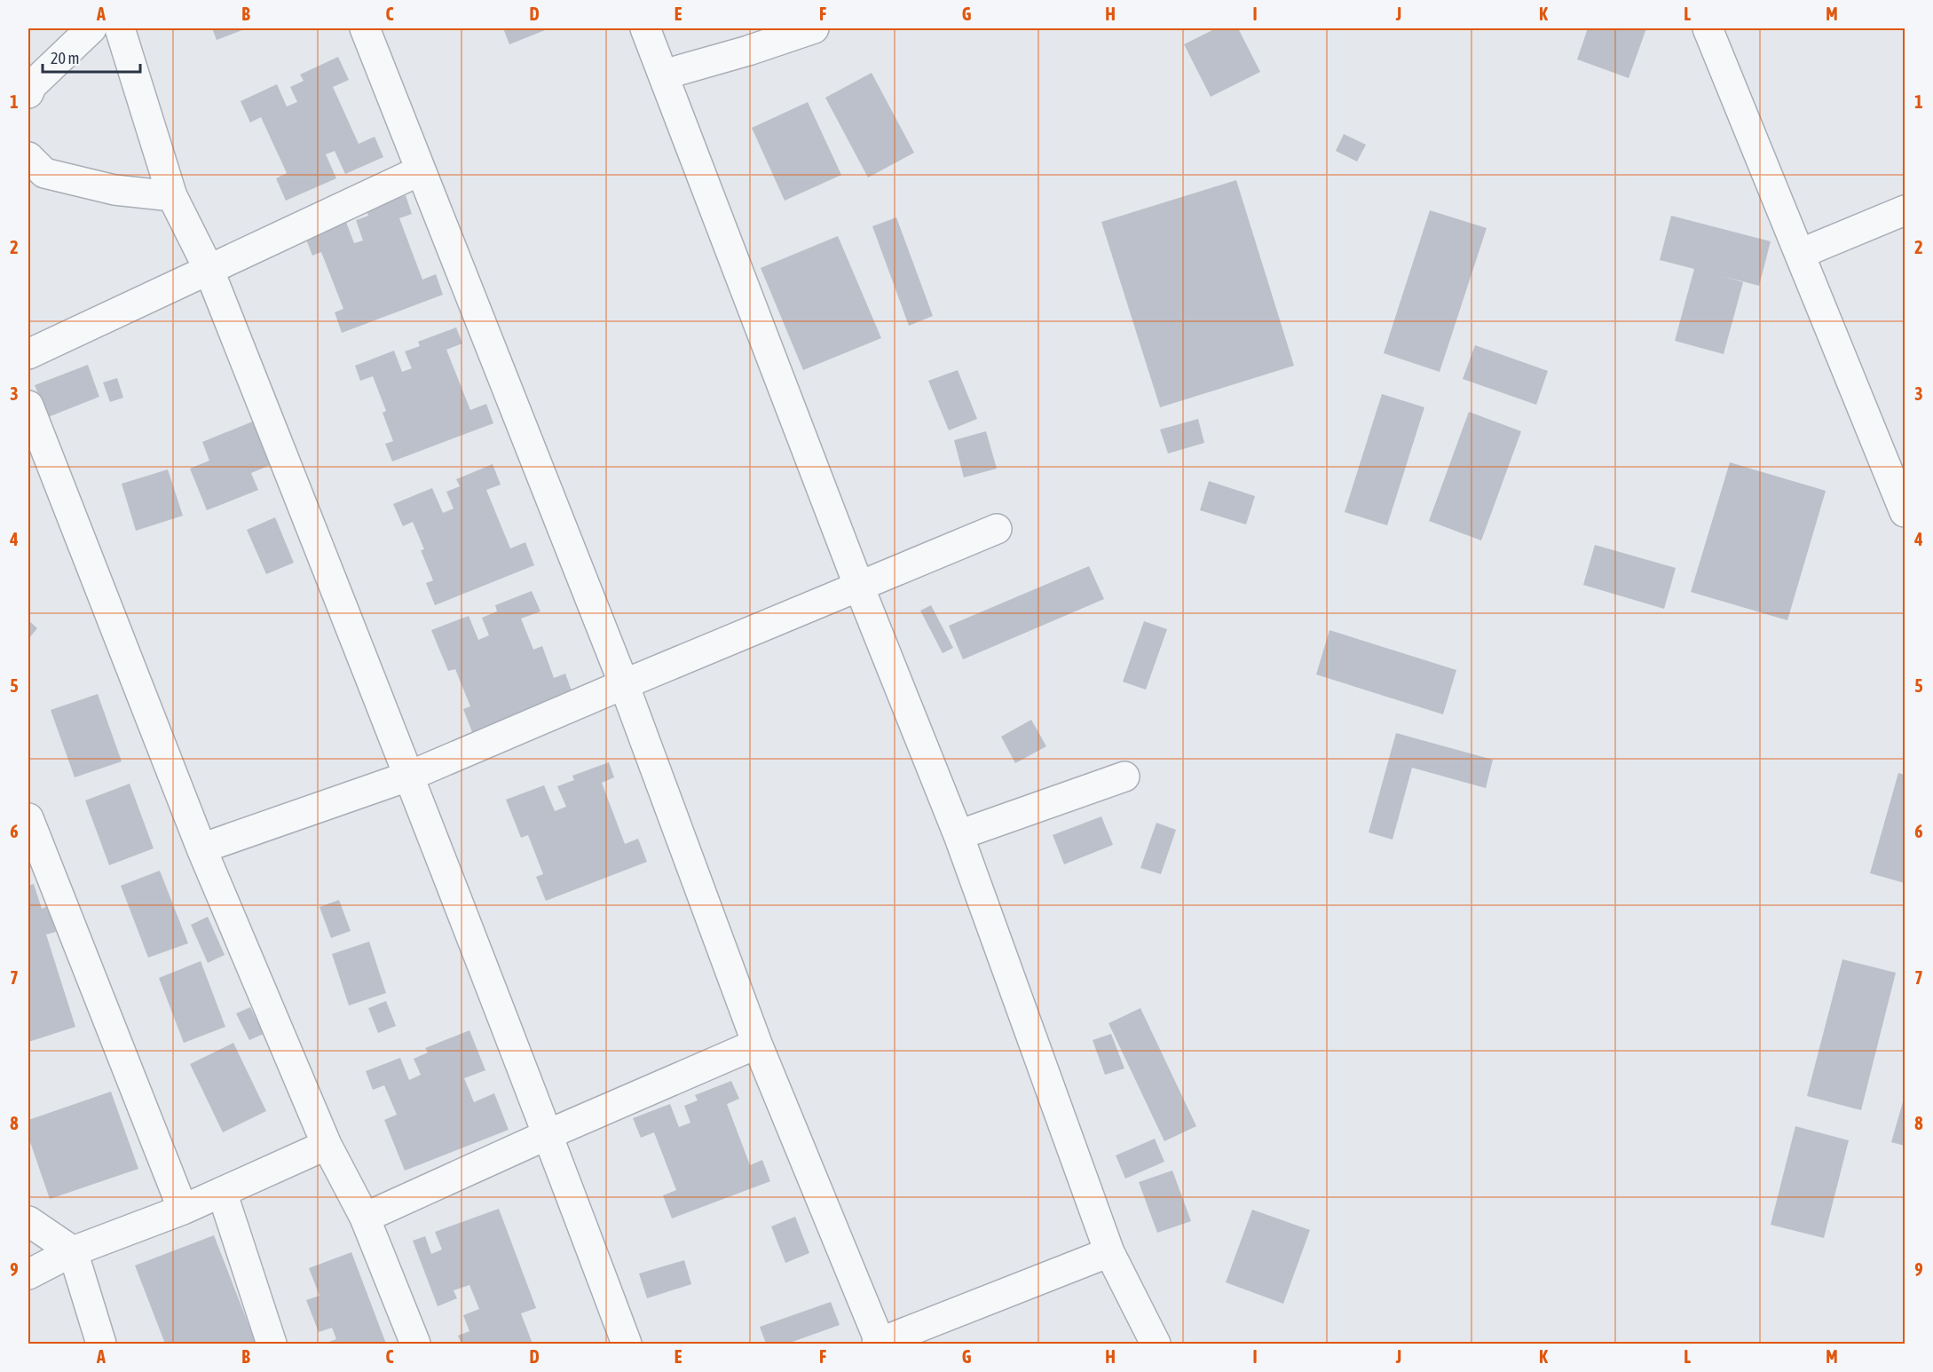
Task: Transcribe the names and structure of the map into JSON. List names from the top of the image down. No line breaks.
{"scale_bar":"20 m","grid":{"columns":["A","B","C","D","E","F","G","H","I","J","K","L","M"],"rows":["1","2","3","4","5","6","7","8","9"]}}
